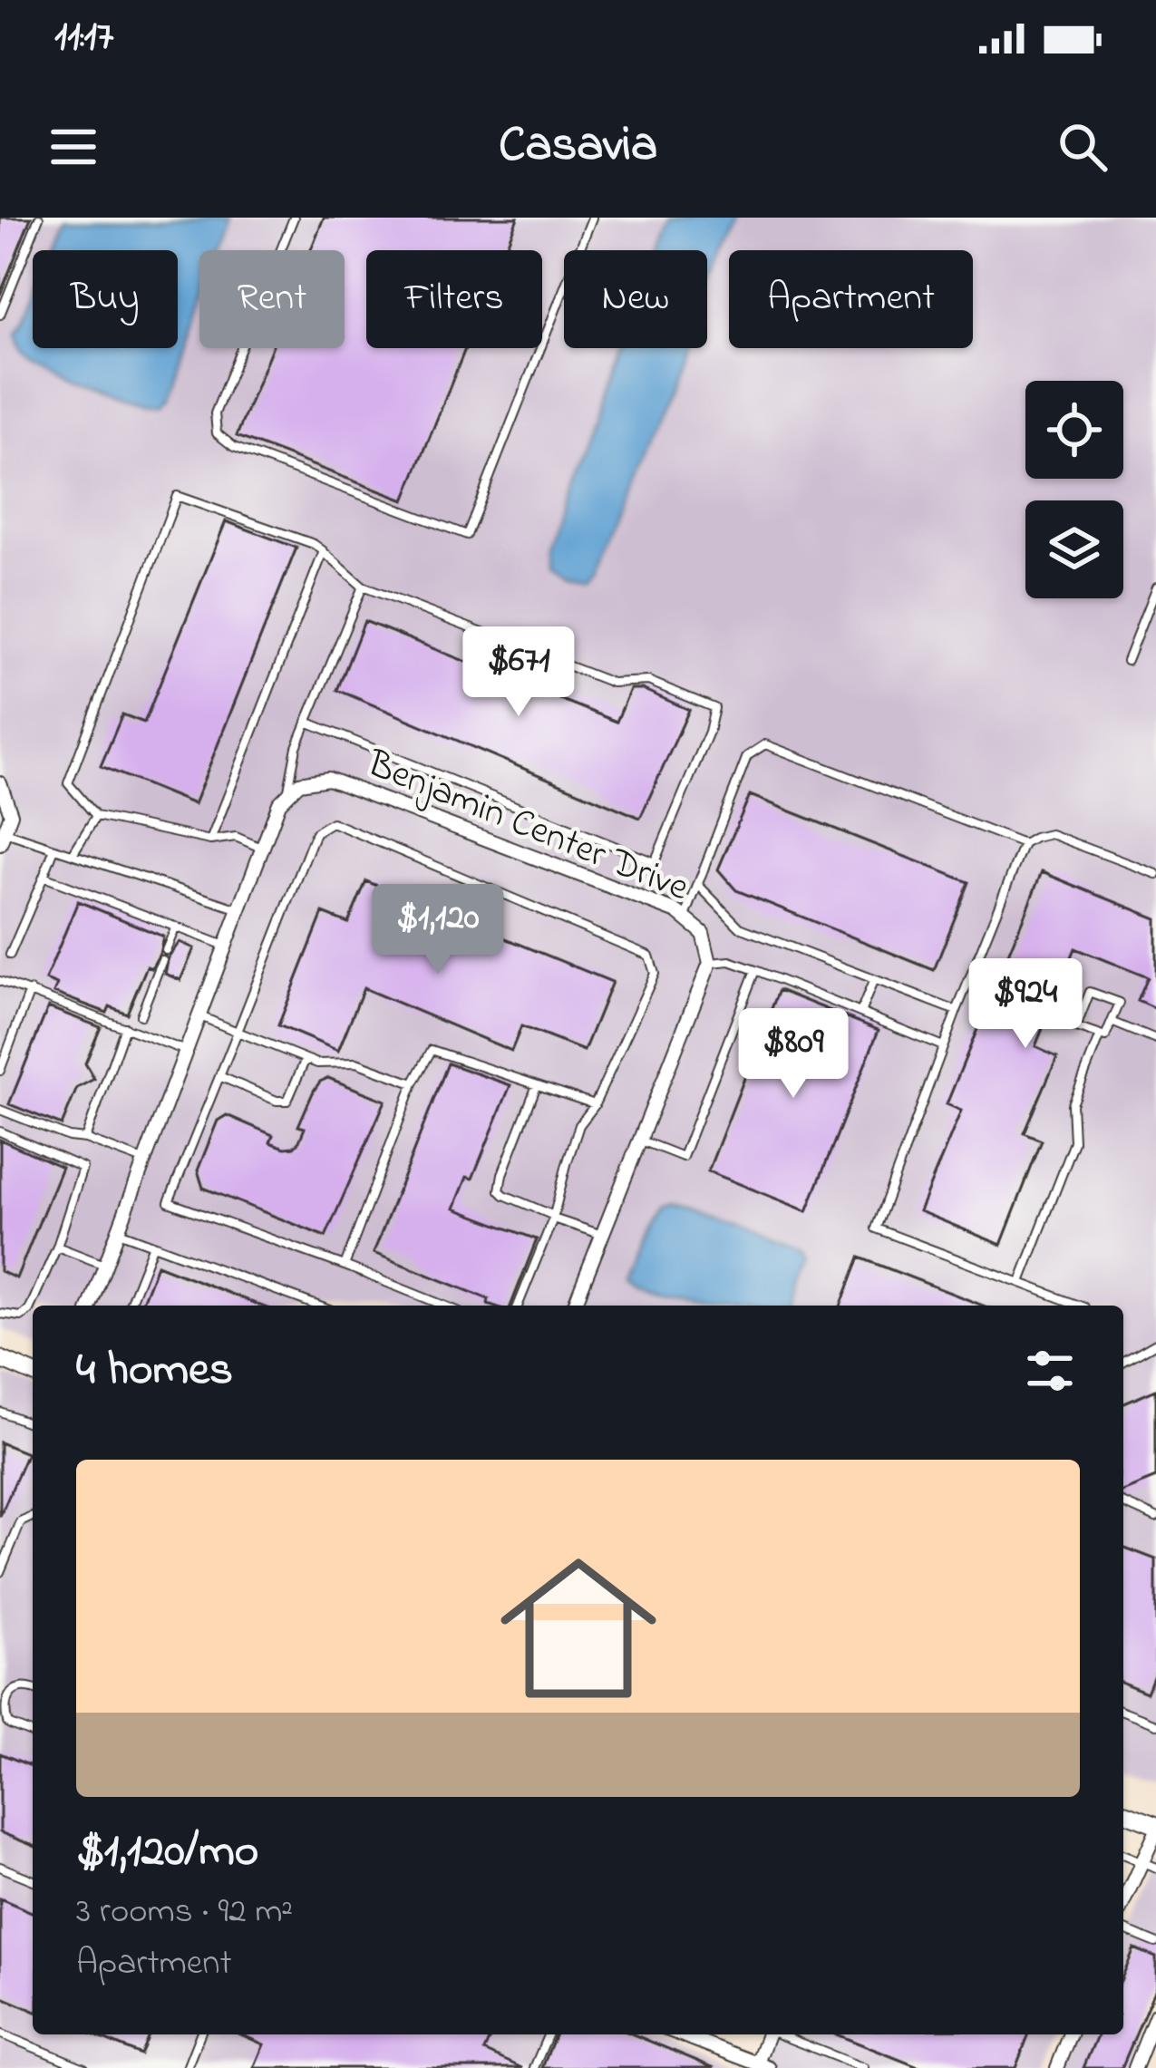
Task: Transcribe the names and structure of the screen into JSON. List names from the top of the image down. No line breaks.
{"streets":{"street":["Benjamin Center Drive"]},"page":{"status":"11:17","header":"Casavia","chip":["Buy","Rent","Filters","New","Apartment"],"price":["$671","$1,120","$924","$809"],"heading":"4 homes","list":[{"name":"$1,120/mo","note":"3 rooms · 92 m² · Apartment"}]}}
